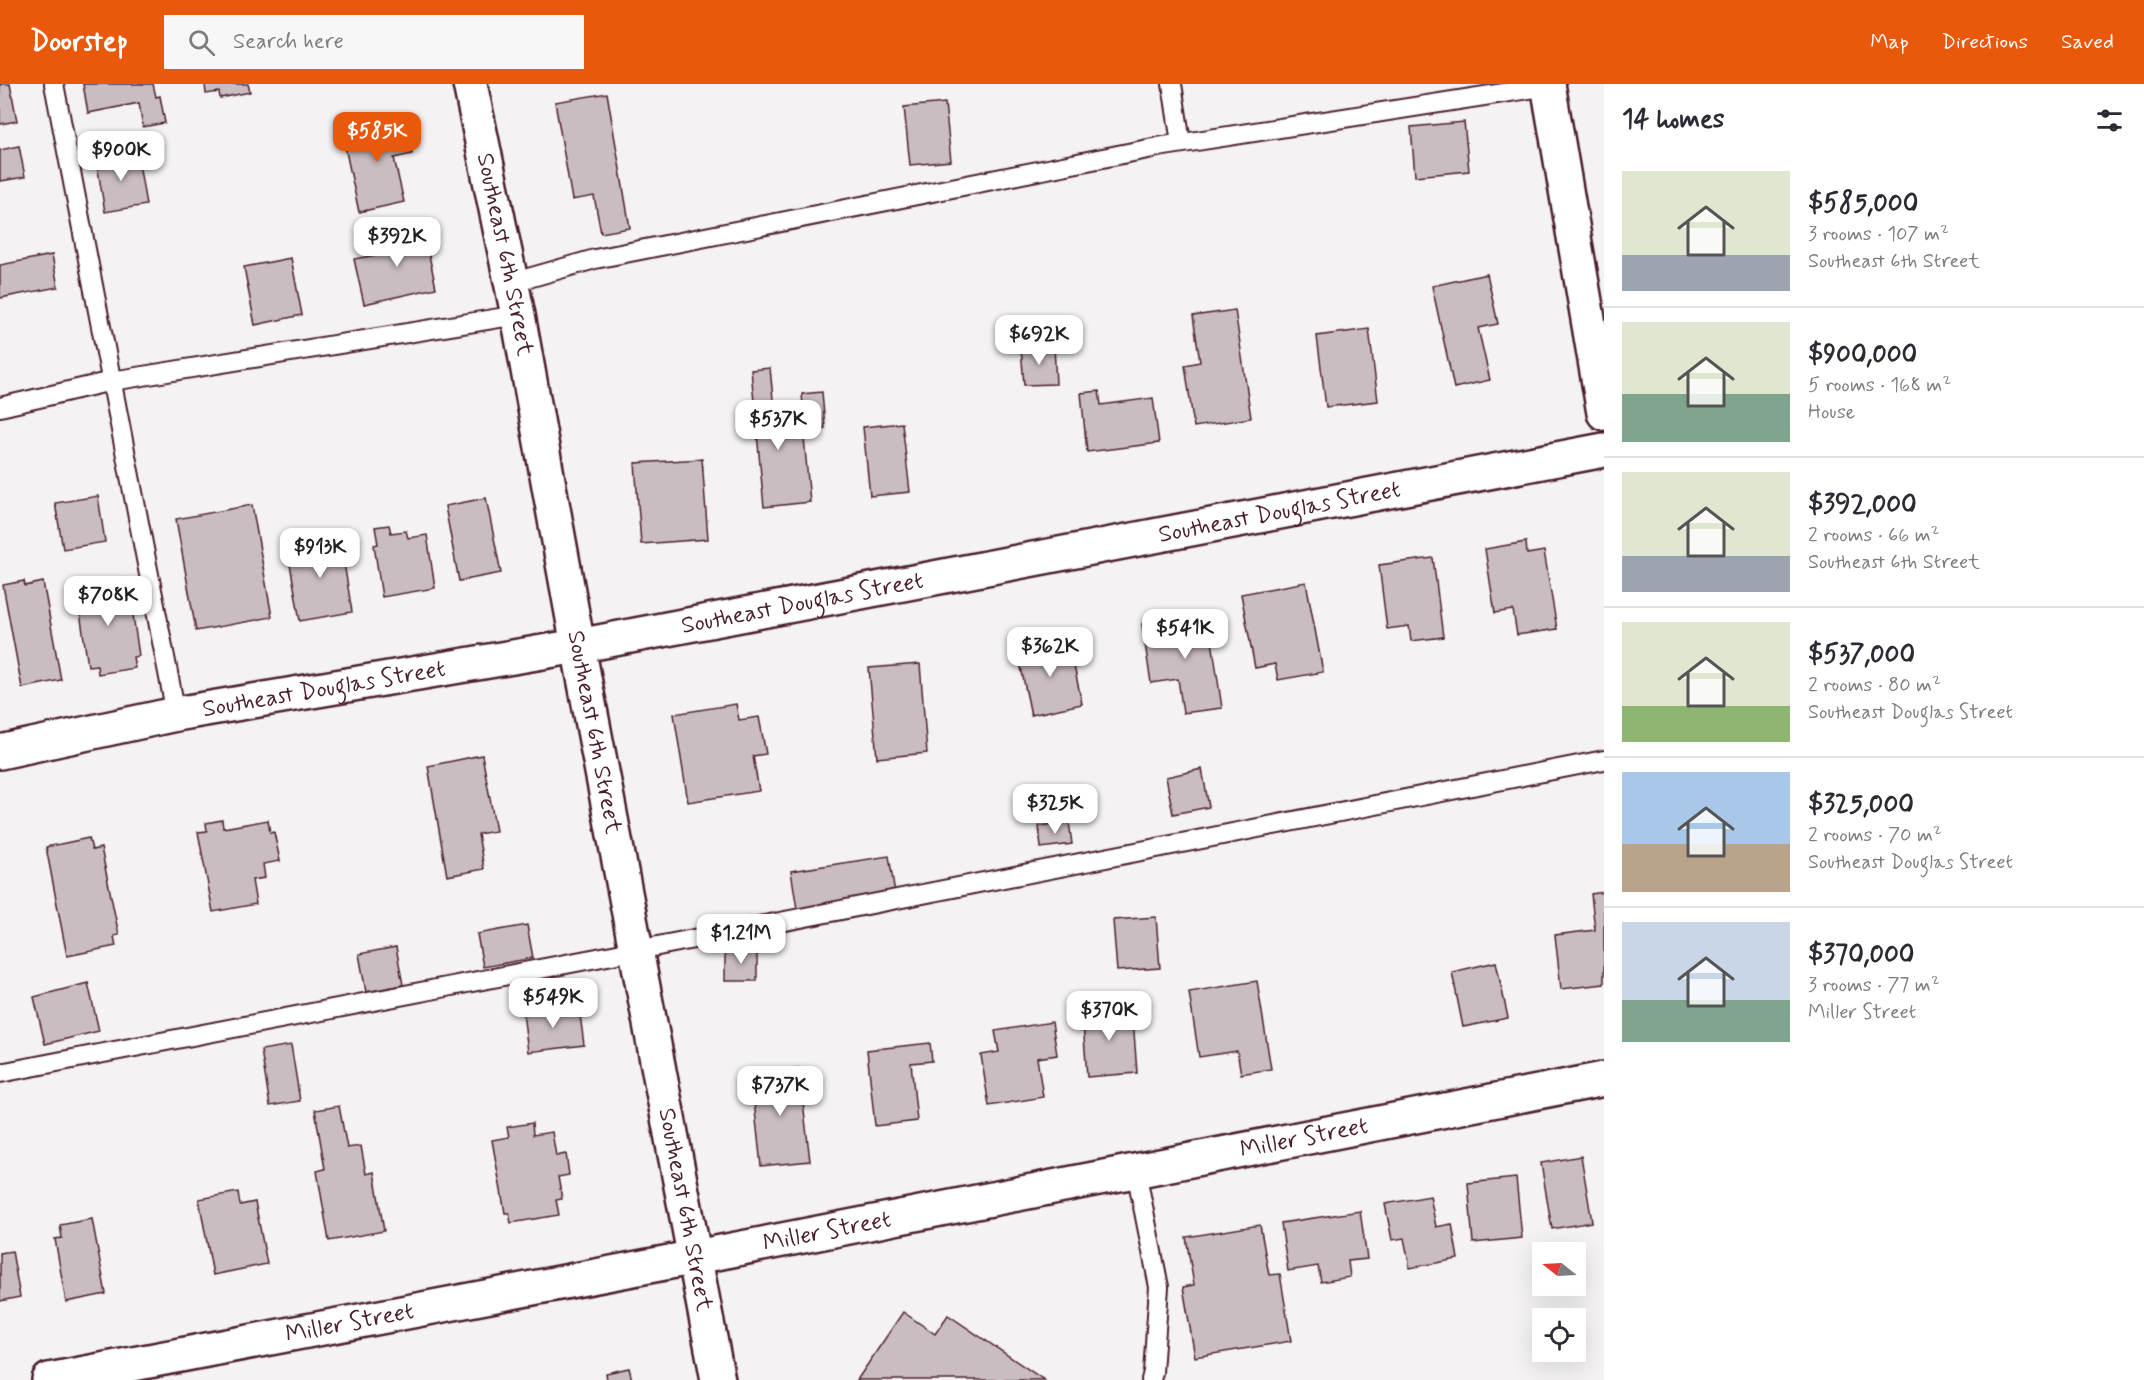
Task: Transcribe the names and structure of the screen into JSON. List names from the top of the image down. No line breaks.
{"streets":{"street":["Southeast 6th Street","Southeast Douglas Street","Miller Street"]},"crossings":[["Southeast 6th Street","Southeast Douglas Street"],["Southeast 6th Street","Miller Street"]],"north":"left","page":{"header":"Doorstep","search":"Search here","nav":["Map","Directions","Saved"],"heading":"14 homes","price":["$585K","$900K","$392K","$692K","$537K","$913K","$708K","$541K","$362K","$325K","$1.21M","$549K","$370K","$737K"],"list":[{"name":"$585,000","note":"3 rooms · 107 m² · Southeast 6th Street"},{"name":"$900,000","note":"5 rooms · 168 m² · House"},{"name":"$392,000","note":"2 rooms · 66 m² · Southeast 6th Street"},{"name":"$537,000","note":"2 rooms · 80 m² · Southeast Douglas Street"},{"name":"$325,000","note":"2 rooms · 70 m² · Southeast Douglas Street"},{"name":"$370,000","note":"3 rooms · 77 m² · Miller Street"}]}}
